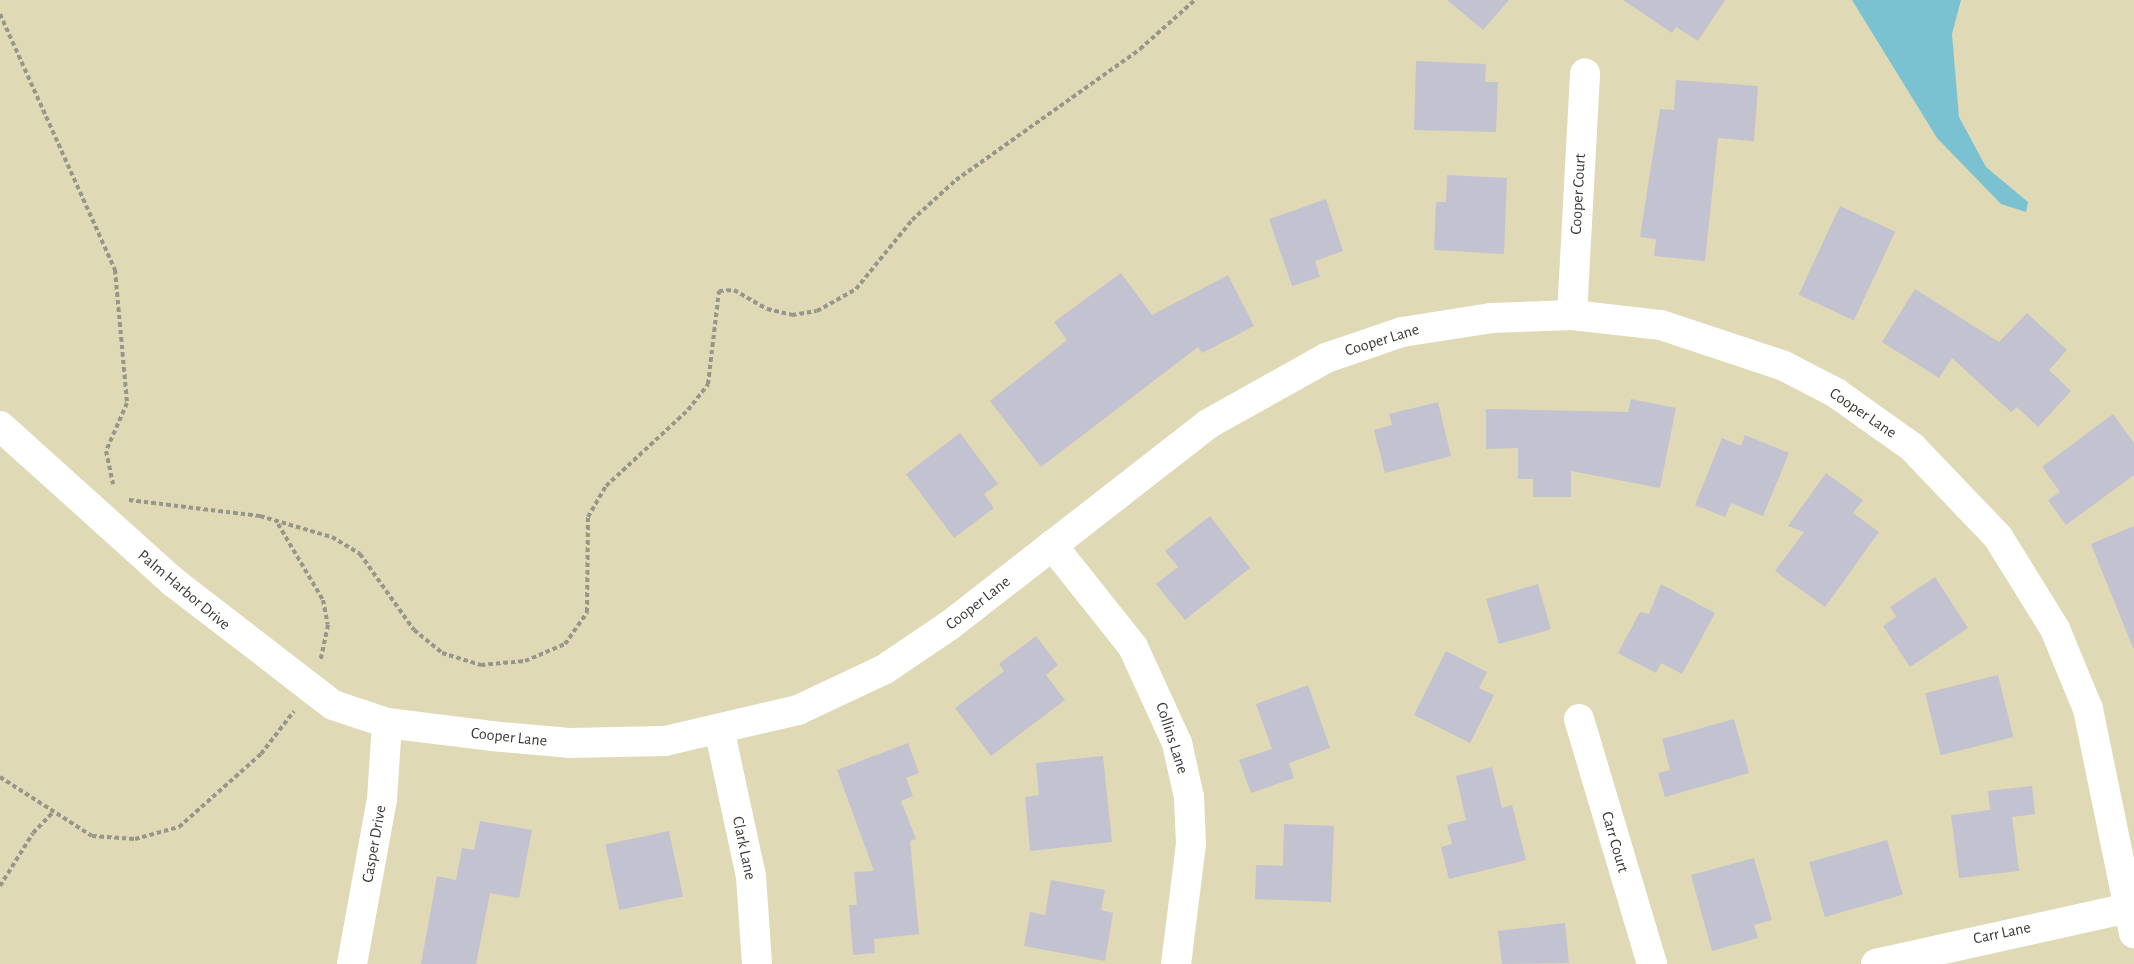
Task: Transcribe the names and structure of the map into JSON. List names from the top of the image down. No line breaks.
{"streets":{"street":["Cooper Court","Cooper Lane","Palm Harbor Drive","Collins Lane","Carr Court","Casper Drive","Clark Lane","Carr Lane"]},"crossings":[["Cooper Court","Cooper Lane"],["Cooper Lane","Palm Harbor Drive"],["Cooper Lane","Collins Lane"],["Cooper Lane","Casper Drive"],["Cooper Lane","Clark Lane"],["Cooper Lane","Carr Lane"],["Palm Harbor Drive","Casper Drive"]]}
